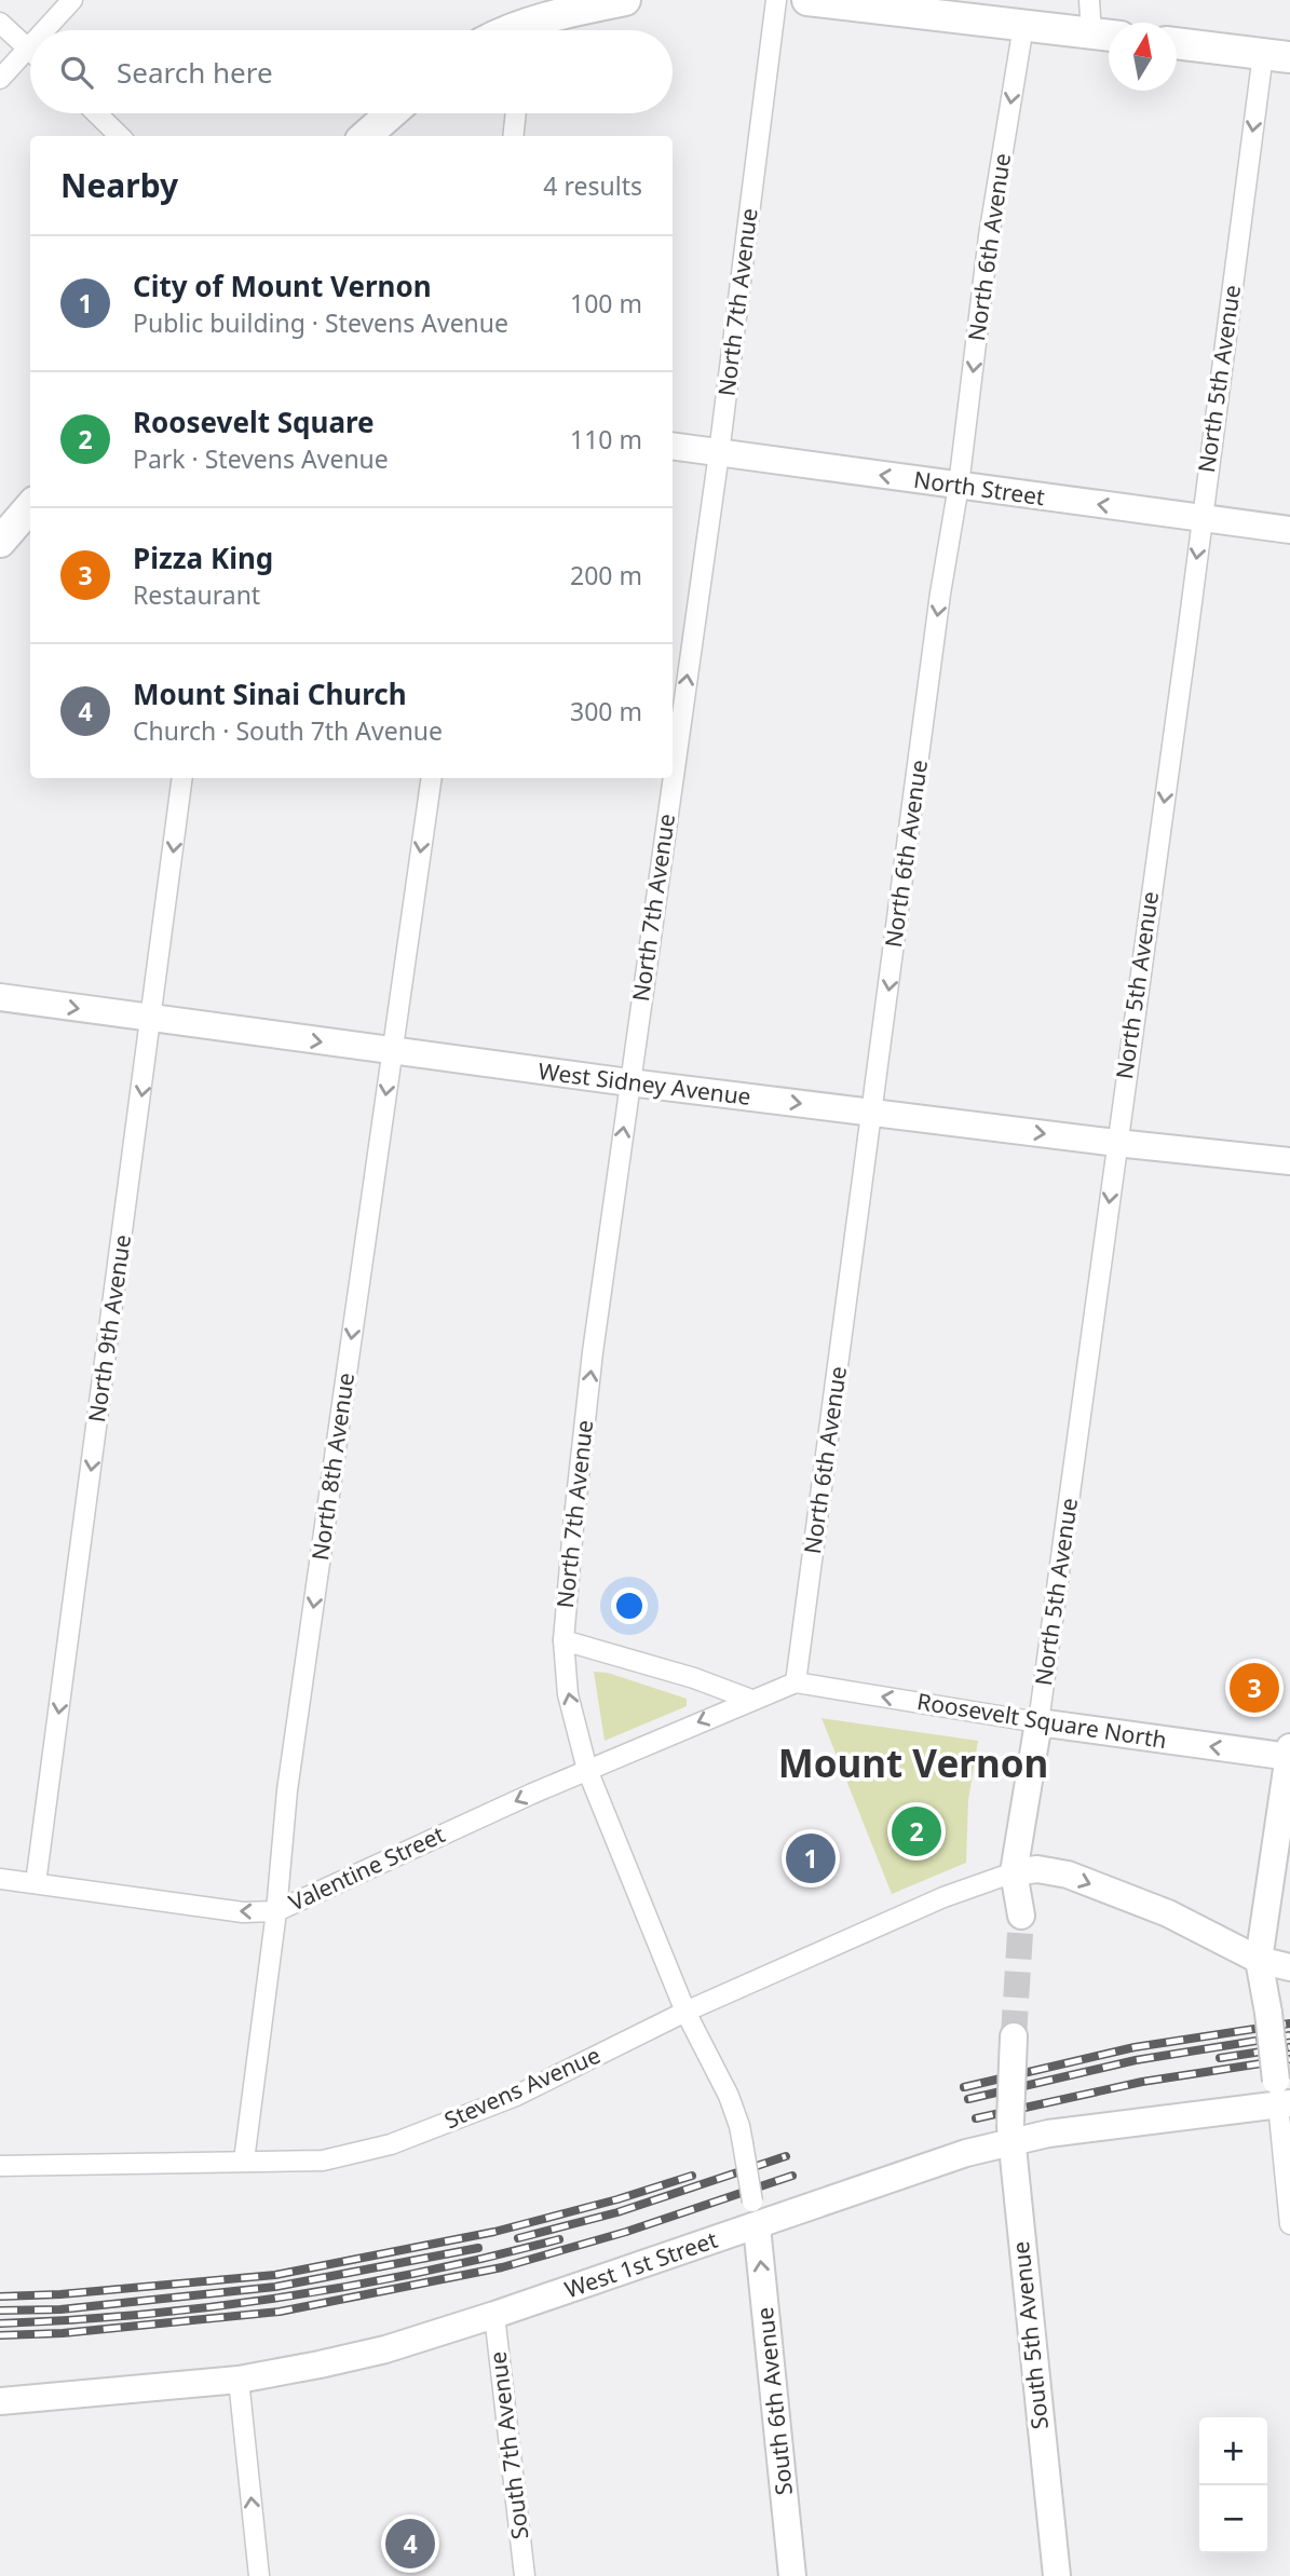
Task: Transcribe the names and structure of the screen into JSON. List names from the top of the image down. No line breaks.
{"streets":{"street":["North 6th Avenue","North 7th Avenue","North 5th Avenue","North Street","West Sidney Avenue","North 9th Avenue","North 8th Avenue","Roosevelt Square North","Valentine Street","Stevens Avenue","West 1st Street","South 5th Avenue","South 6th Avenue","South 7th Avenue"]},"crossings":[["North 6th Avenue","North Street"],["North 6th Avenue","West Sidney Avenue"],["North 6th Avenue","Roosevelt Square North"],["North 6th Avenue","Valentine Street"],["North 7th Avenue","North Street"],["North 7th Avenue","West Sidney Avenue"],["North 7th Avenue","Valentine Street"],["North 7th Avenue","Stevens Avenue"],["North 7th Avenue","West 1st Street"],["North 7th Avenue","South 6th Avenue"],["North 5th Avenue","North Street"],["North 5th Avenue","West Sidney Avenue"],["North 5th Avenue","Roosevelt Square North"],["North 5th Avenue","Stevens Avenue"],["West Sidney Avenue","North 9th Avenue"],["West Sidney Avenue","North 8th Avenue"],["North 9th Avenue","Valentine Street"],["North 8th Avenue","Valentine Street"],["North 8th Avenue","Stevens Avenue"],["Roosevelt Square North","Valentine Street"],["West 1st Street","South 5th Avenue"],["West 1st Street","South 6th Avenue"],["West 1st Street","South 7th Avenue"]],"one_way":["North 6th Avenue","North 7th Avenue","North 5th Avenue","North Street","West Sidney Avenue","North 9th Avenue","North 8th Avenue","Valentine Street","South 6th Avenue"],"districts":["Mount Vernon"],"north":"top","page":{"search":"Search here","heading":["Nearby","4 results"],"list":[{"mark":"1","name":"City of Mount Vernon","note":"Public building · Stevens Avenue","value":"100 m"},{"mark":"2","name":"Roosevelt Square","note":"Park · Stevens Avenue","value":"110 m"},{"mark":"3","name":"Pizza King","note":"Restaurant","value":"200 m"},{"mark":"4","name":"Mount Sinai Church","note":"Church · South 7th Avenue","value":"300 m"}],"pins":["3","2","1","4"],"map_buttons":["+","−"]}}
